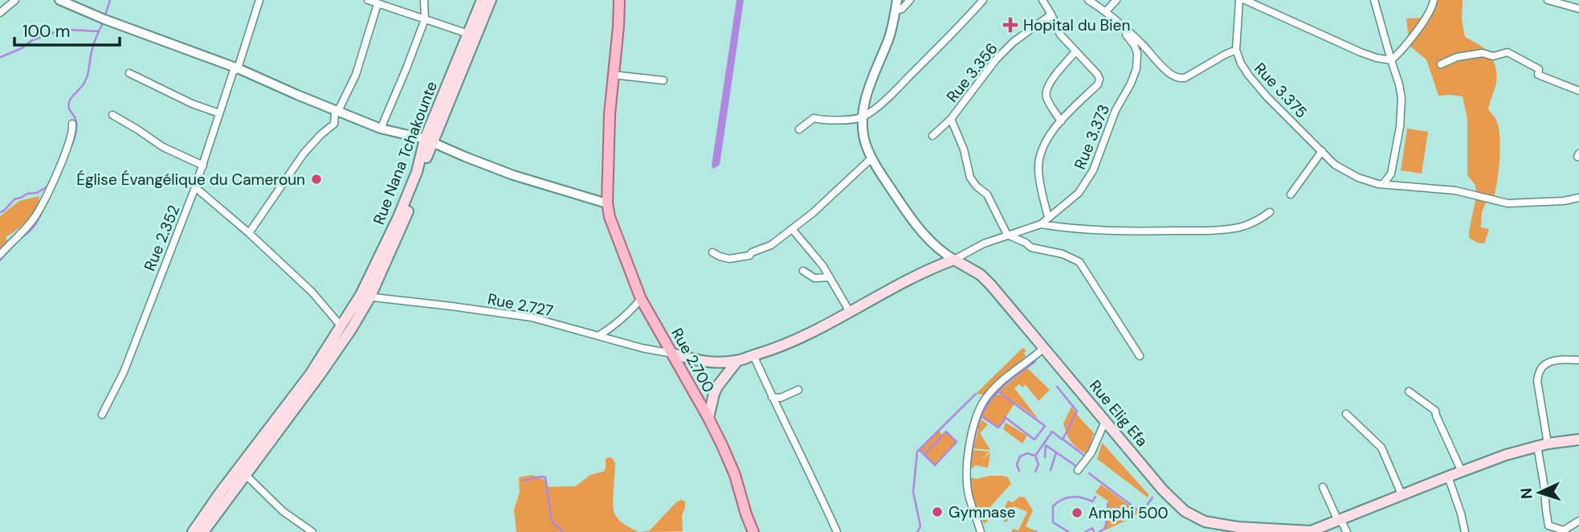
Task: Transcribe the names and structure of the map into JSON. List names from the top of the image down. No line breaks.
{"streets":{"main road":["Rue Nana Tchakounte","Rue 2.700","Rue Elig Efa"],"street":["Rue 3.356","Rue 3.375","Rue 3.373","Rue 2.352","Rue 2.727"]},"crossings":[["Rue 3.356","Rue 3.373"],["Rue 3.373","Rue Elig Efa"],["Rue Nana Tchakounte","Rue 2.727"],["Rue 2.727","Rue 2.700"]],"places":{"health":["Hopital du Bien"],"other":["Église Évangélique du Cameroun","Gymnase","Amphi 500"]},"scale_bar":"100 m","north":"left"}
